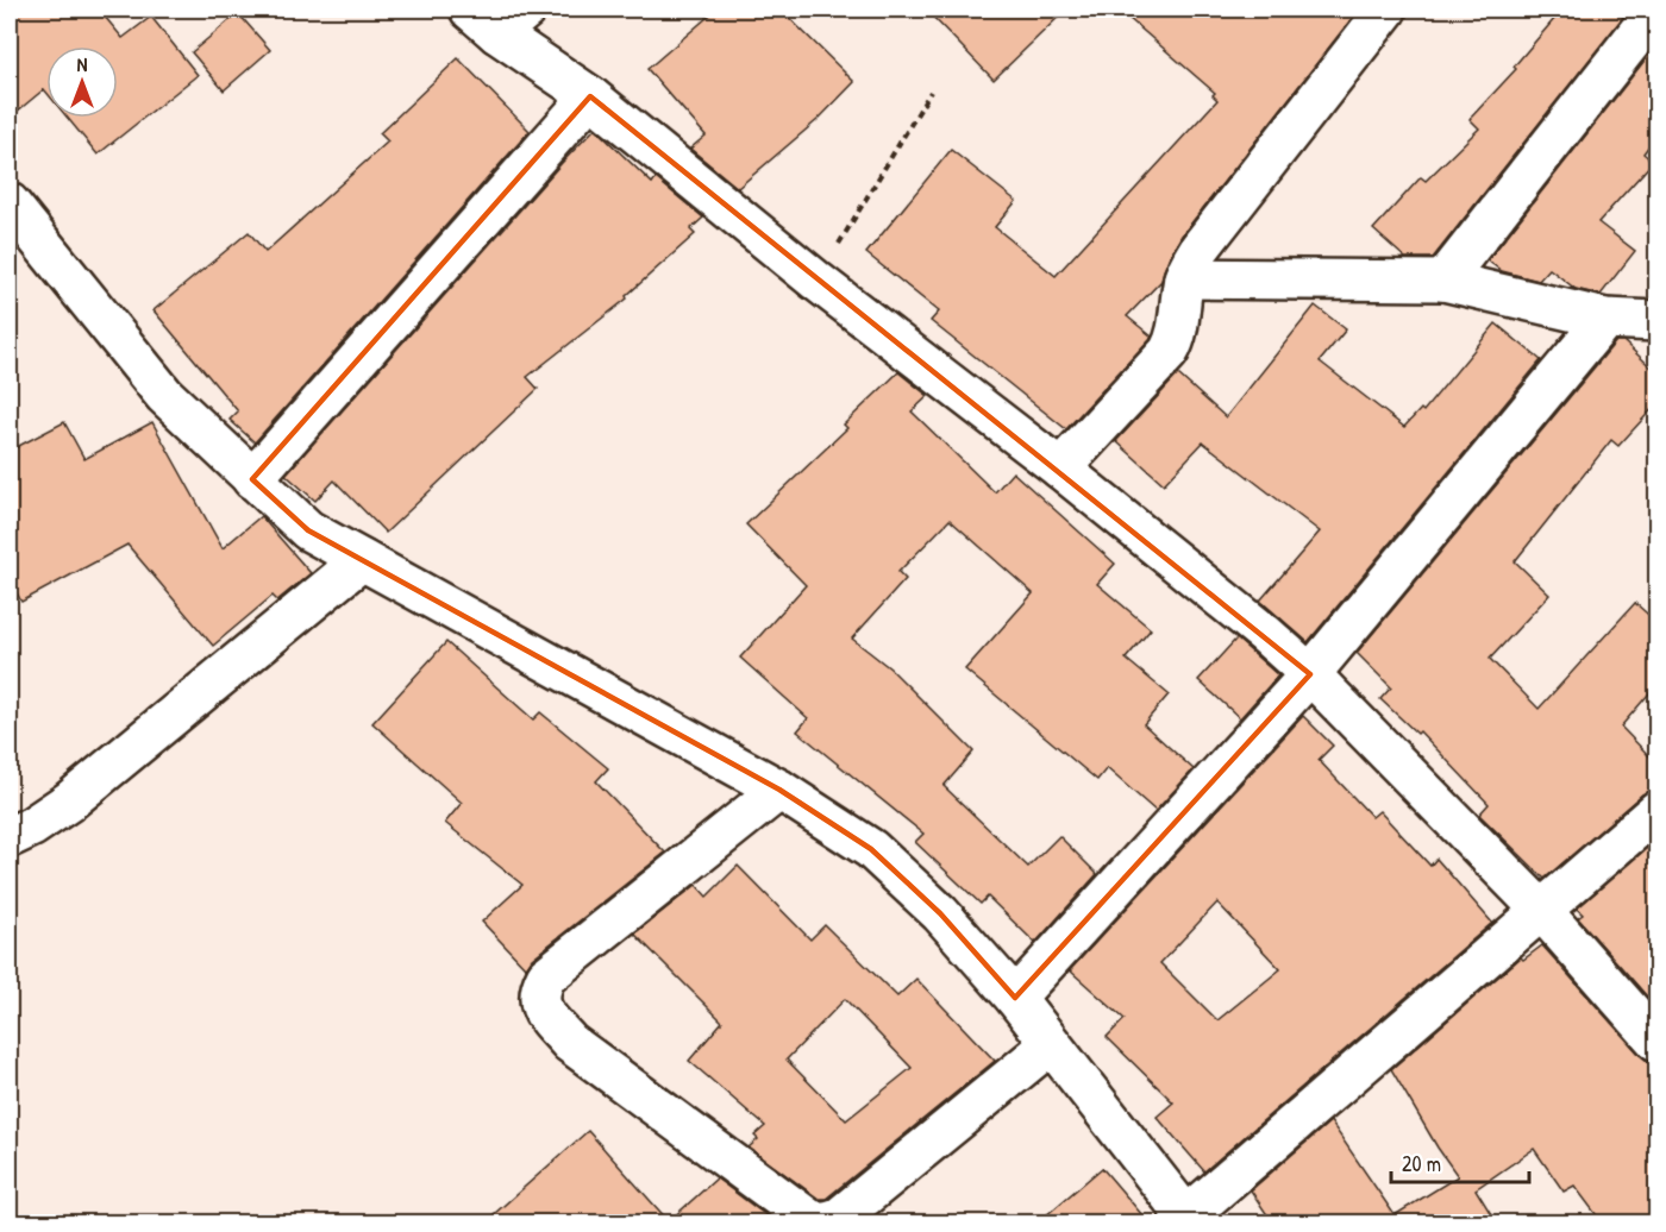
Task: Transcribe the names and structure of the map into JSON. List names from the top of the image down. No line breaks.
{"scale_bar":"20 m","north":"top"}
